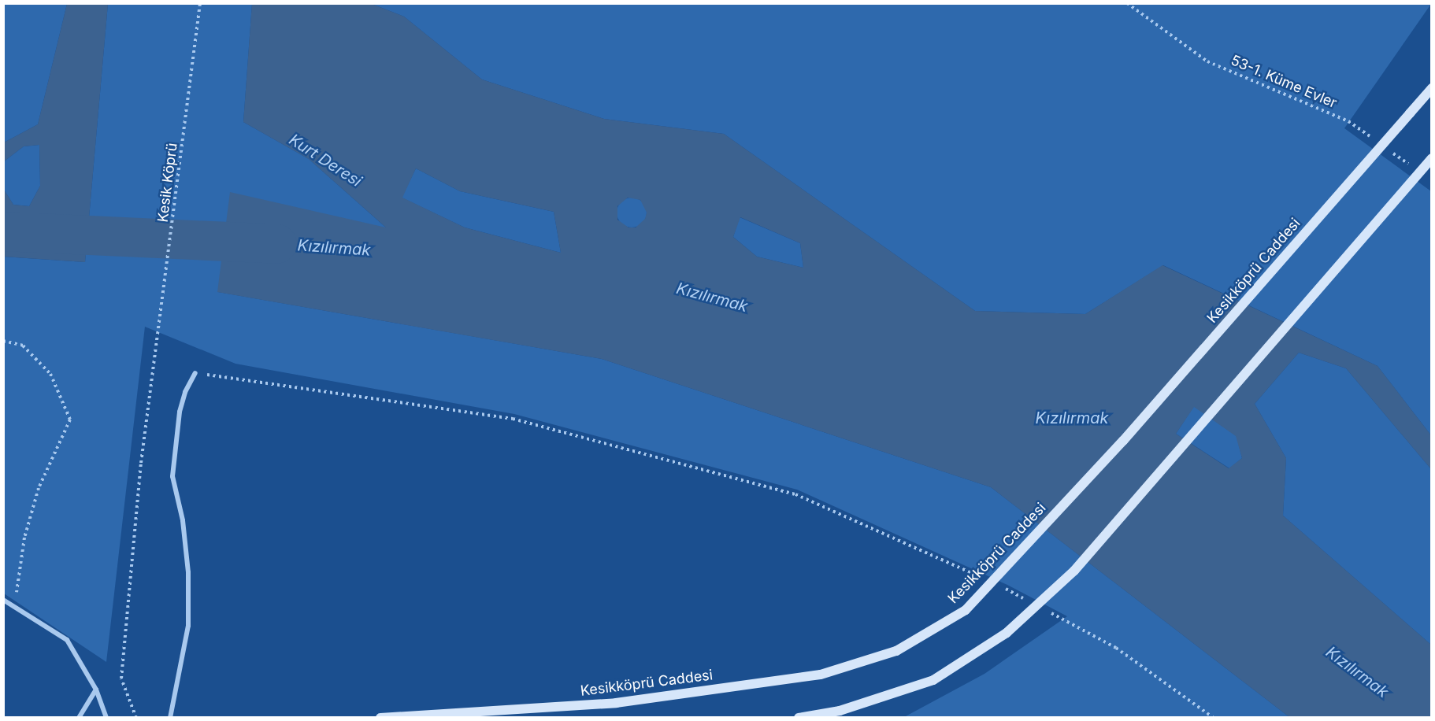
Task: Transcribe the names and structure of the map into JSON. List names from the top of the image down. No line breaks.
{"streets":{"street":["Kesikköprü Caddesi"],"path":["53-1. Küme Evler","Kesik Köprü"]},"water":["Kurt Deresi","Kızılırmak"]}
